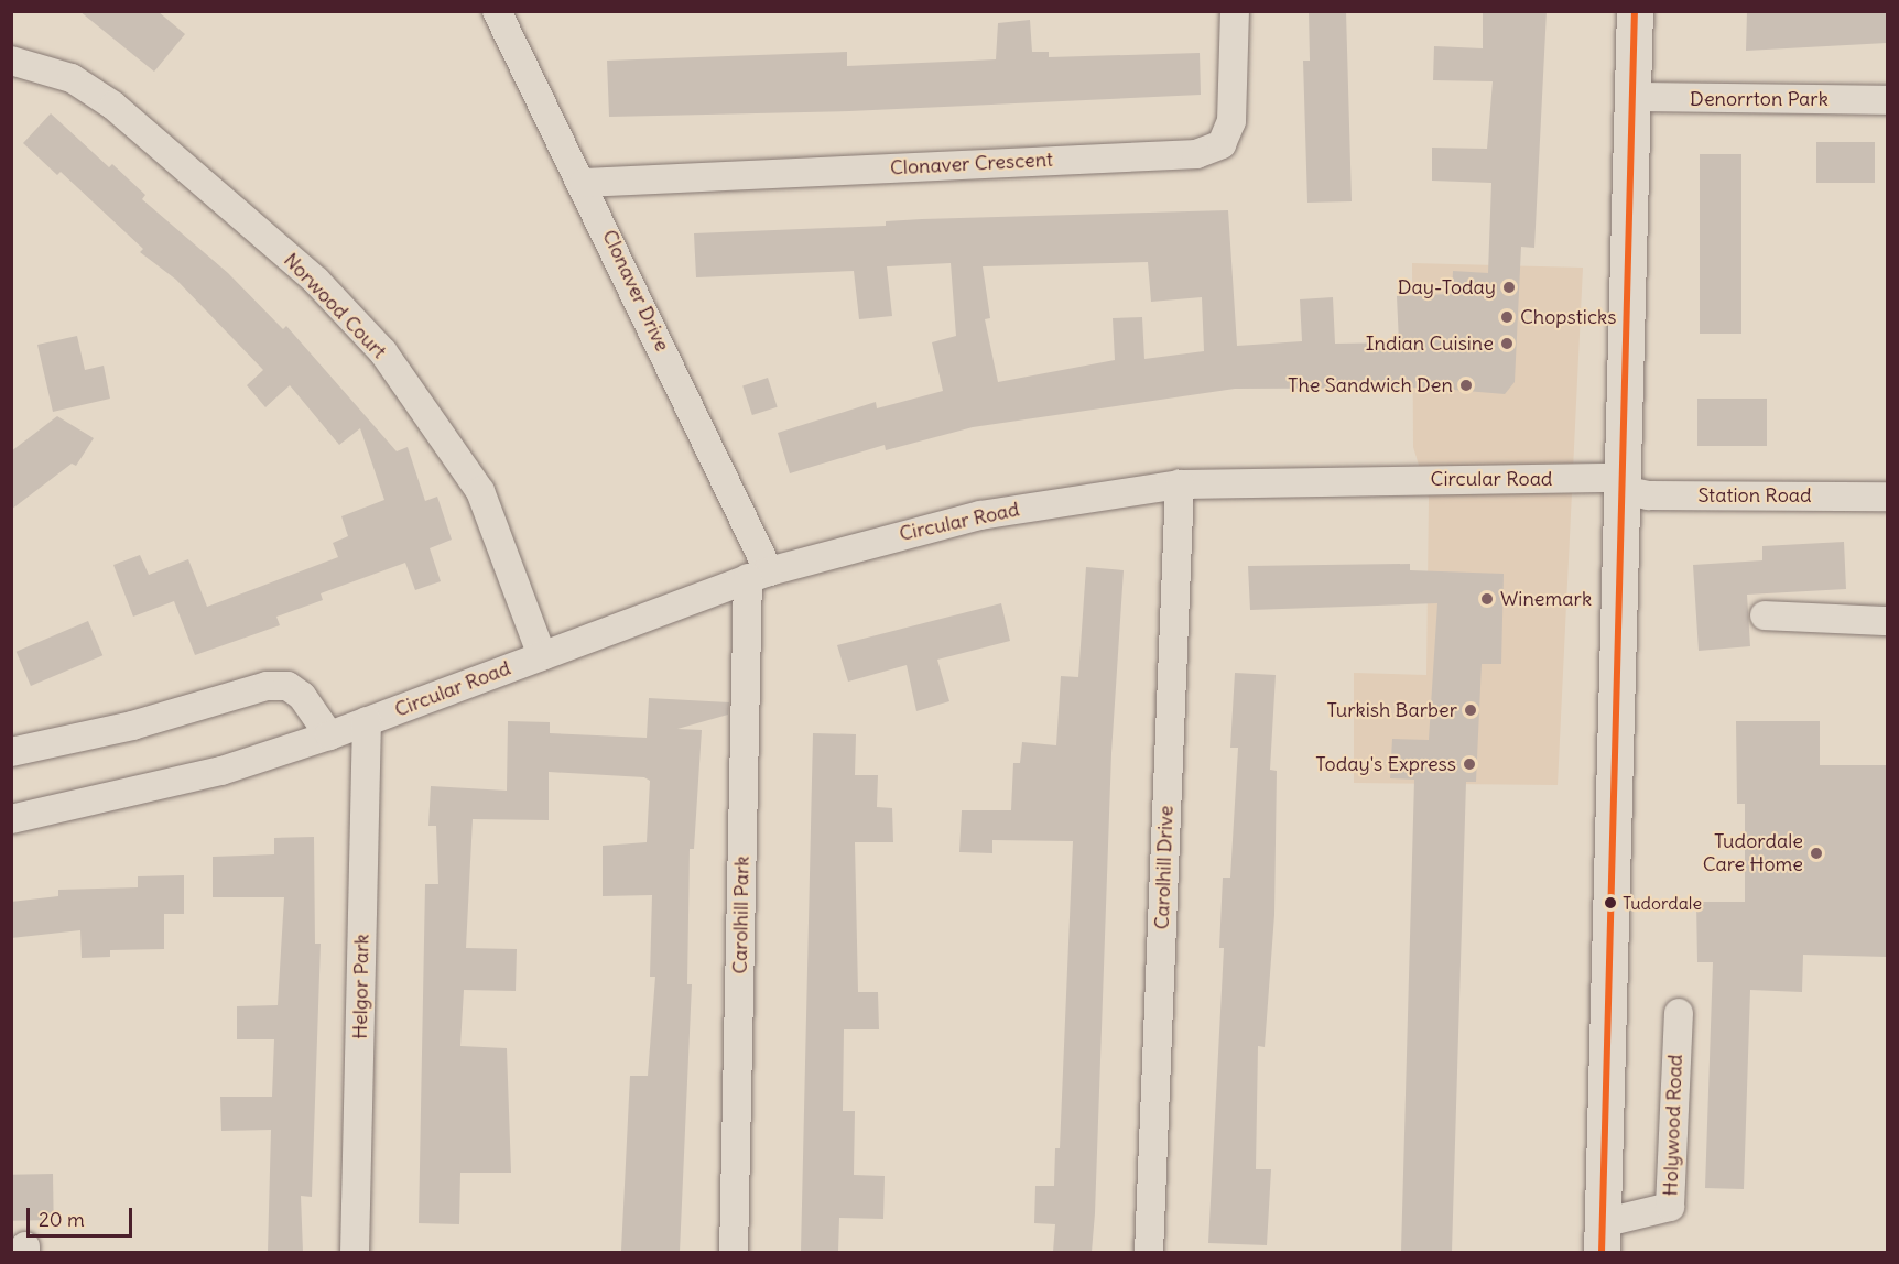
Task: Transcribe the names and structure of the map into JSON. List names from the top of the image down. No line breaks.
{"streets":{"main road":["Holywood Road"],"street":["Denorrton Park","Clonaver Crescent","Clonaver Drive","Norwood Court","Circular Road","Station Road","Carolhill Drive","Carolhill Park","Helgor Park"]},"crossings":[["Denorrton Park","Holywood Road"],["Clonaver Crescent","Clonaver Drive"],["Clonaver Drive","Circular Road"],["Clonaver Drive","Carolhill Park"],["Norwood Court","Circular Road"],["Circular Road","Station Road"],["Circular Road","Carolhill Drive"],["Circular Road","Carolhill Park"],["Circular Road","Helgor Park"],["Circular Road","Holywood Road"],["Station Road","Holywood Road"]],"places":["Day-Today","Chopsticks","Indian Cuisine","The Sandwich Den","Winemark","Turkish Barber","Today's Express","Tudordale Care Home","Tudordale"],"scale_bar":"20 m"}
